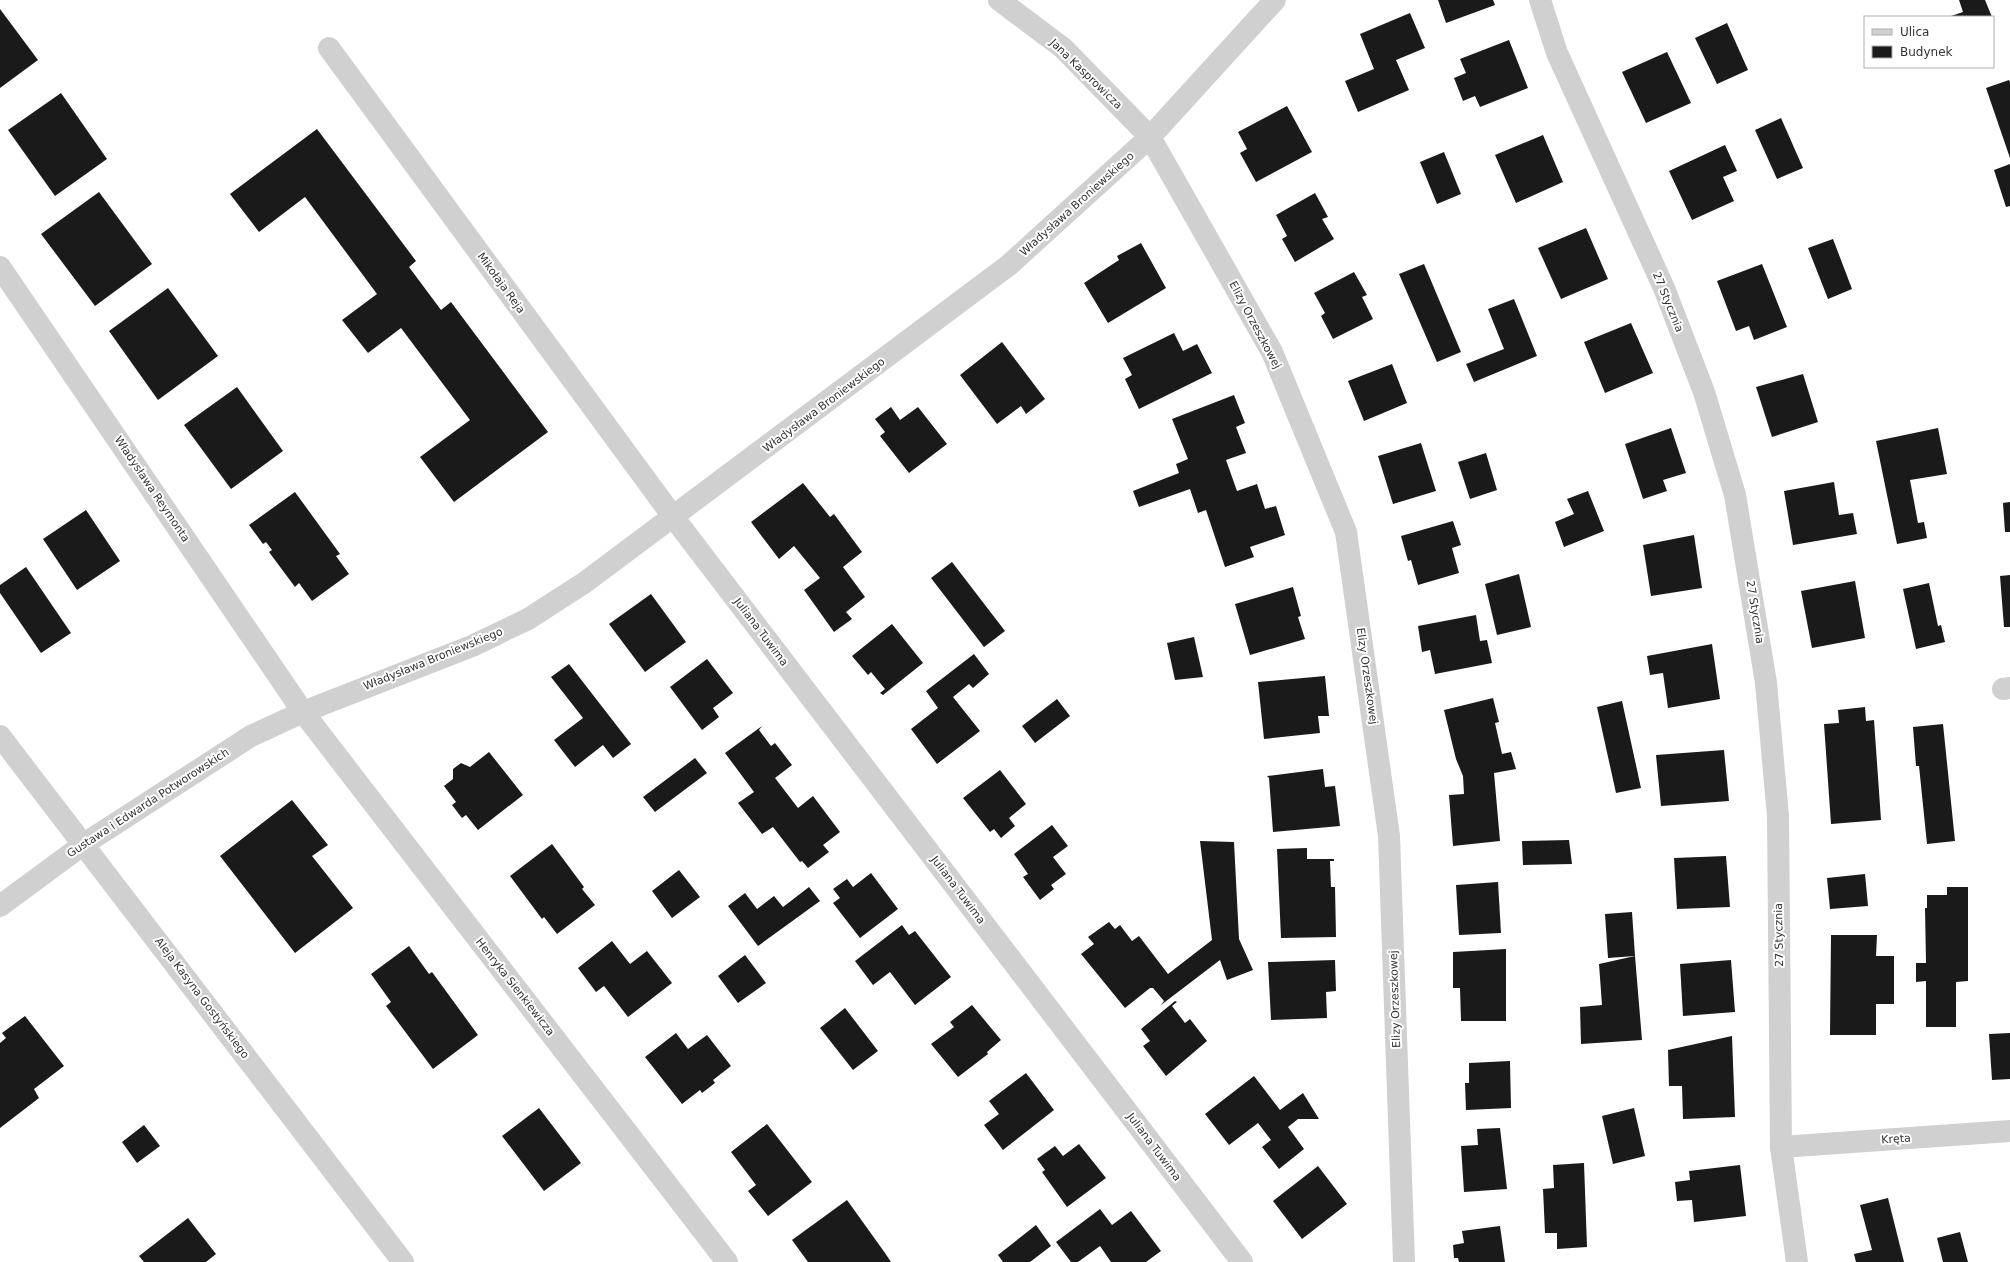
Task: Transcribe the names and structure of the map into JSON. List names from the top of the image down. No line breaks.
{"streets":{"street":["Jana Kasprowicza","Władysława Broniewskiego","Mikołaja Reja","27 Stycznia","Elizy Orzeszkowej","Władysława Reymonta","Juliana Tuwima","Gustawa i Edwarda Potworowskich","Henryka Sienkiewicza","Aleja Kasyna Gostyńskiego","Kręta"]},"crossings":[["Jana Kasprowicza","Władysława Broniewskiego"],["Jana Kasprowicza","Elizy Orzeszkowej"],["Władysława Broniewskiego","Mikołaja Reja"],["Władysława Broniewskiego","Elizy Orzeszkowej"],["Władysława Broniewskiego","Władysława Reymonta"],["Władysława Broniewskiego","Juliana Tuwima"],["Władysława Broniewskiego","Gustawa i Edwarda Potworowskich"],["Władysława Broniewskiego","Henryka Sienkiewicza"],["Mikołaja Reja","Juliana Tuwima"],["27 Stycznia","Kręta"],["Władysława Reymonta","Gustawa i Edwarda Potworowskich"],["Władysława Reymonta","Henryka Sienkiewicza"],["Gustawa i Edwarda Potworowskich","Henryka Sienkiewicza"],["Gustawa i Edwarda Potworowskich","Aleja Kasyna Gostyńskiego"]],"legend":["Ulica","Budynek"]}
